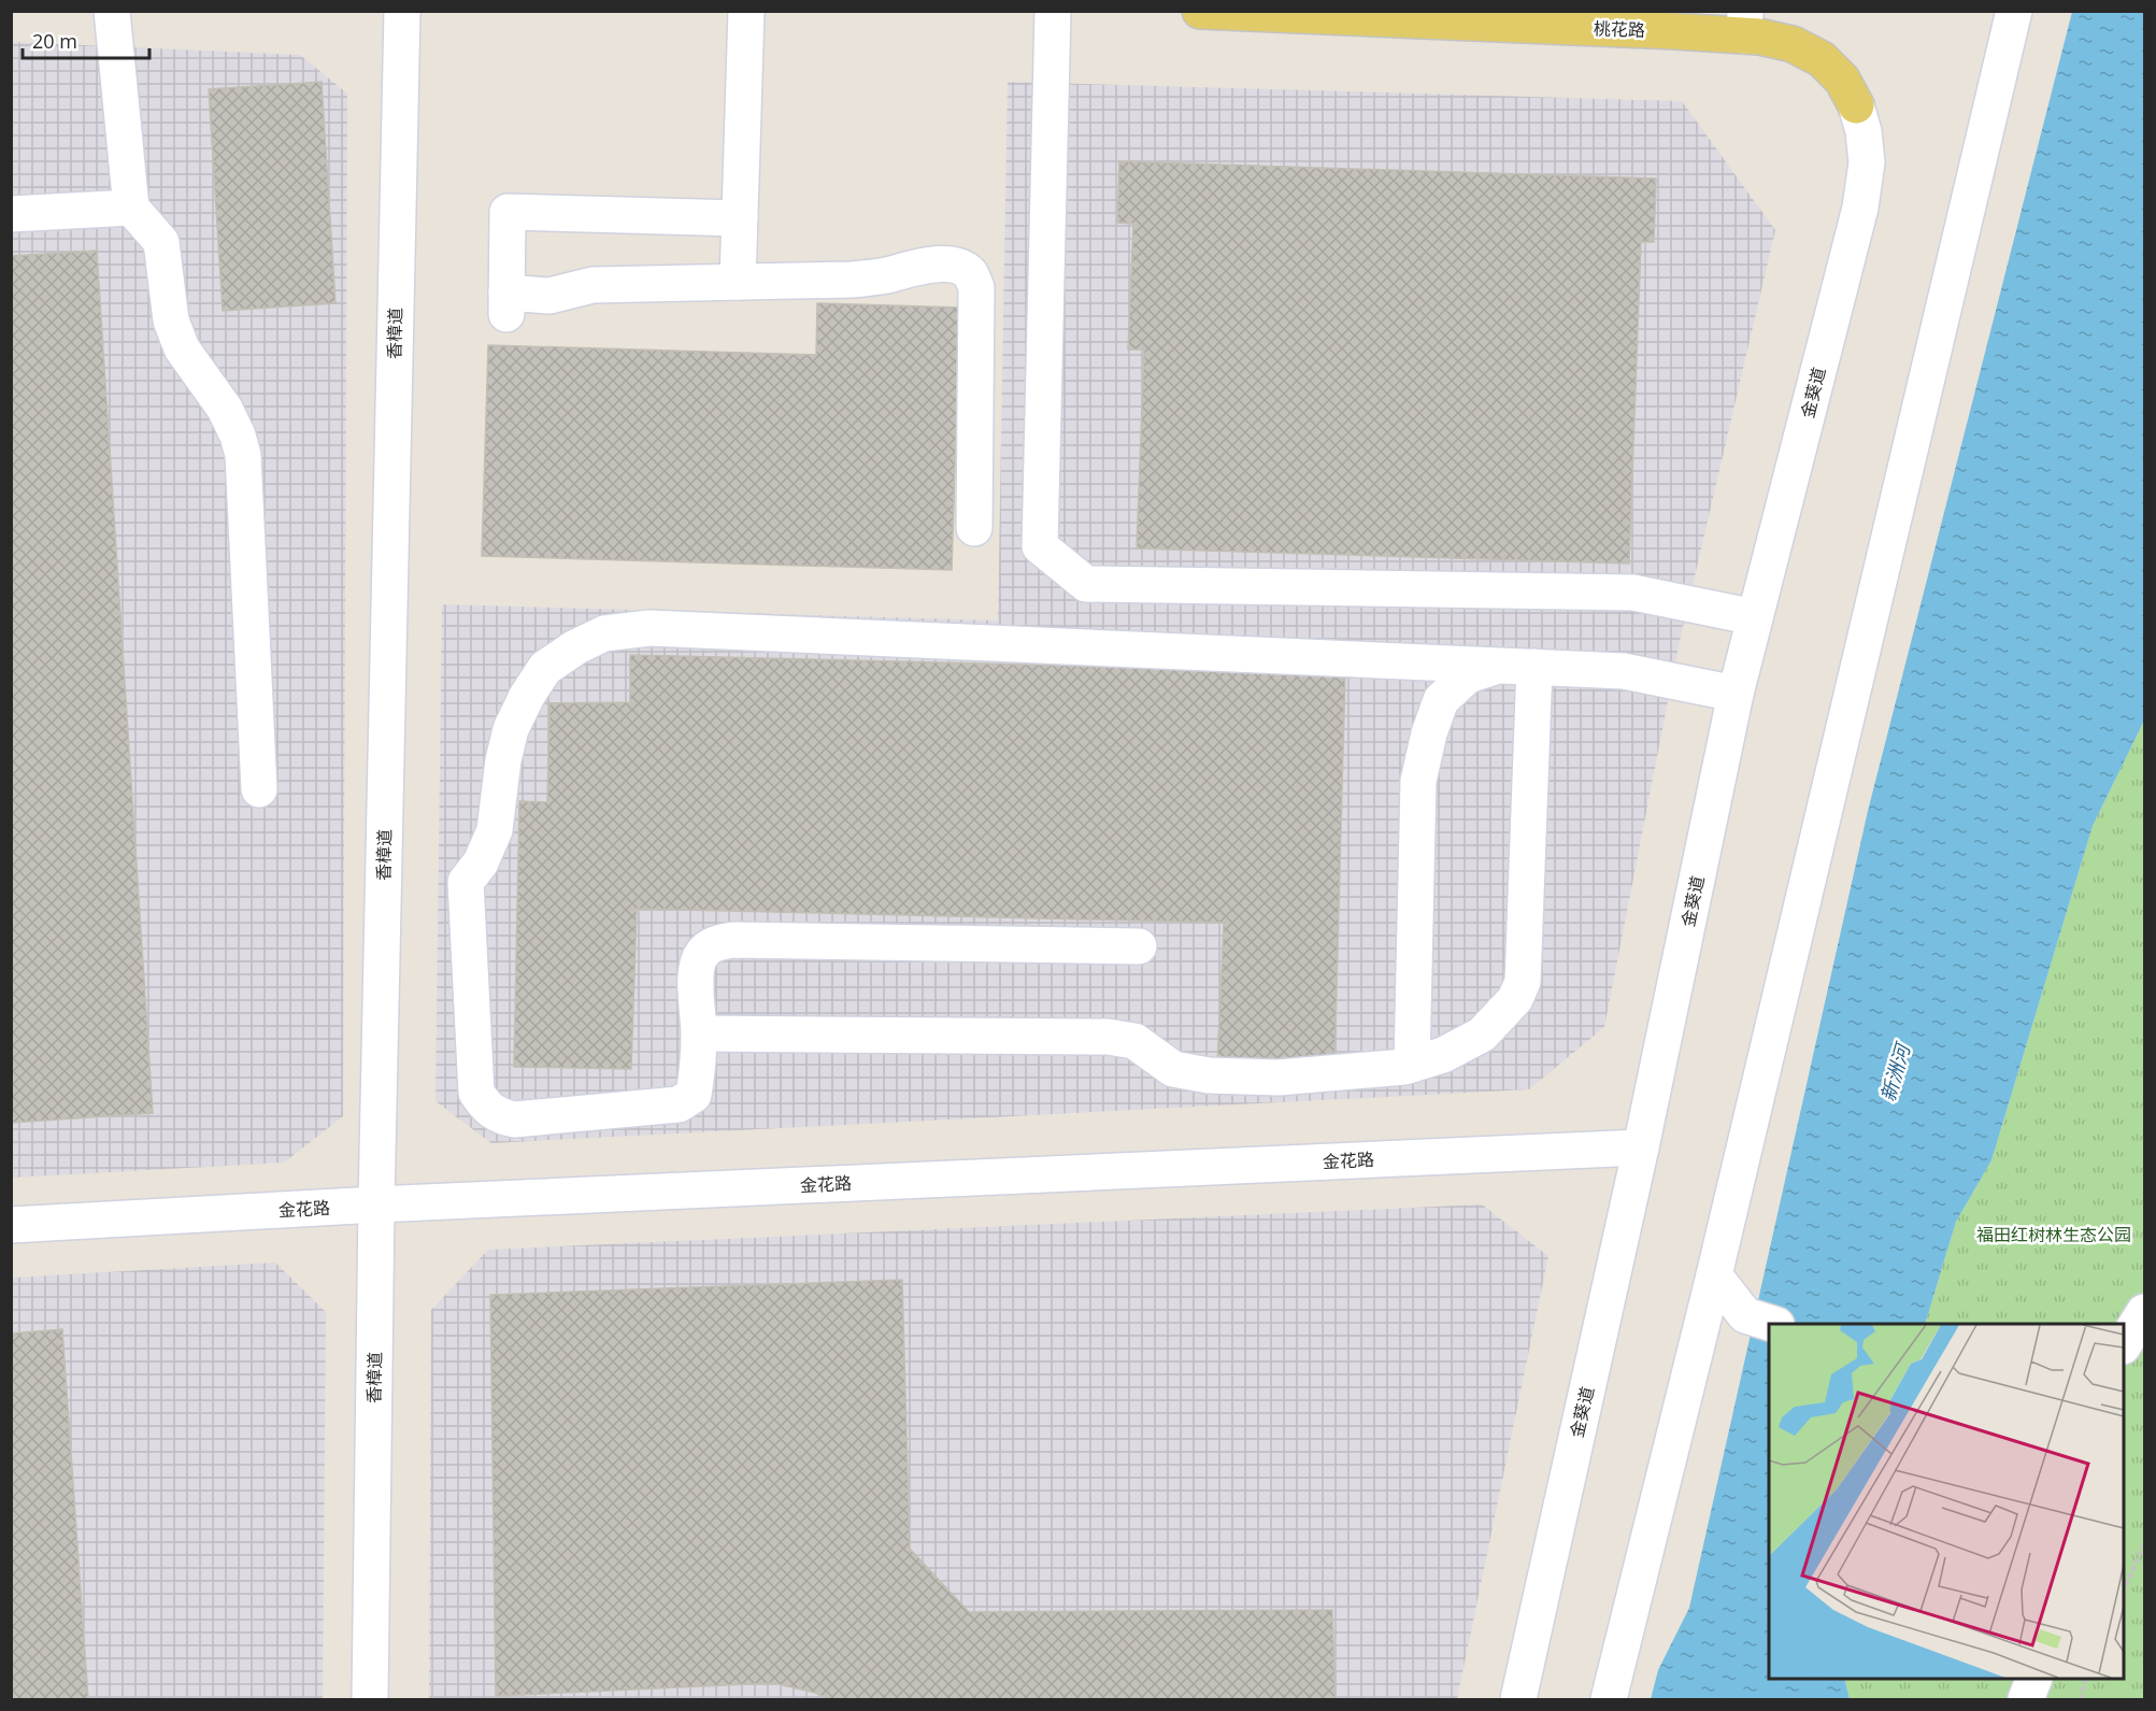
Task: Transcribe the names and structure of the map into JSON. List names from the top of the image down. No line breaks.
{"streets":{"main road":["桃花路"],"street":["香樟道","金葵道","金花路"]},"crossings":[["桃花路","金葵道"],["香樟道","金花路"],["金葵道","金花路"]],"water":["新洲河"],"parks":["福田红树林生态公园"],"scale_bar":"20 m"}
